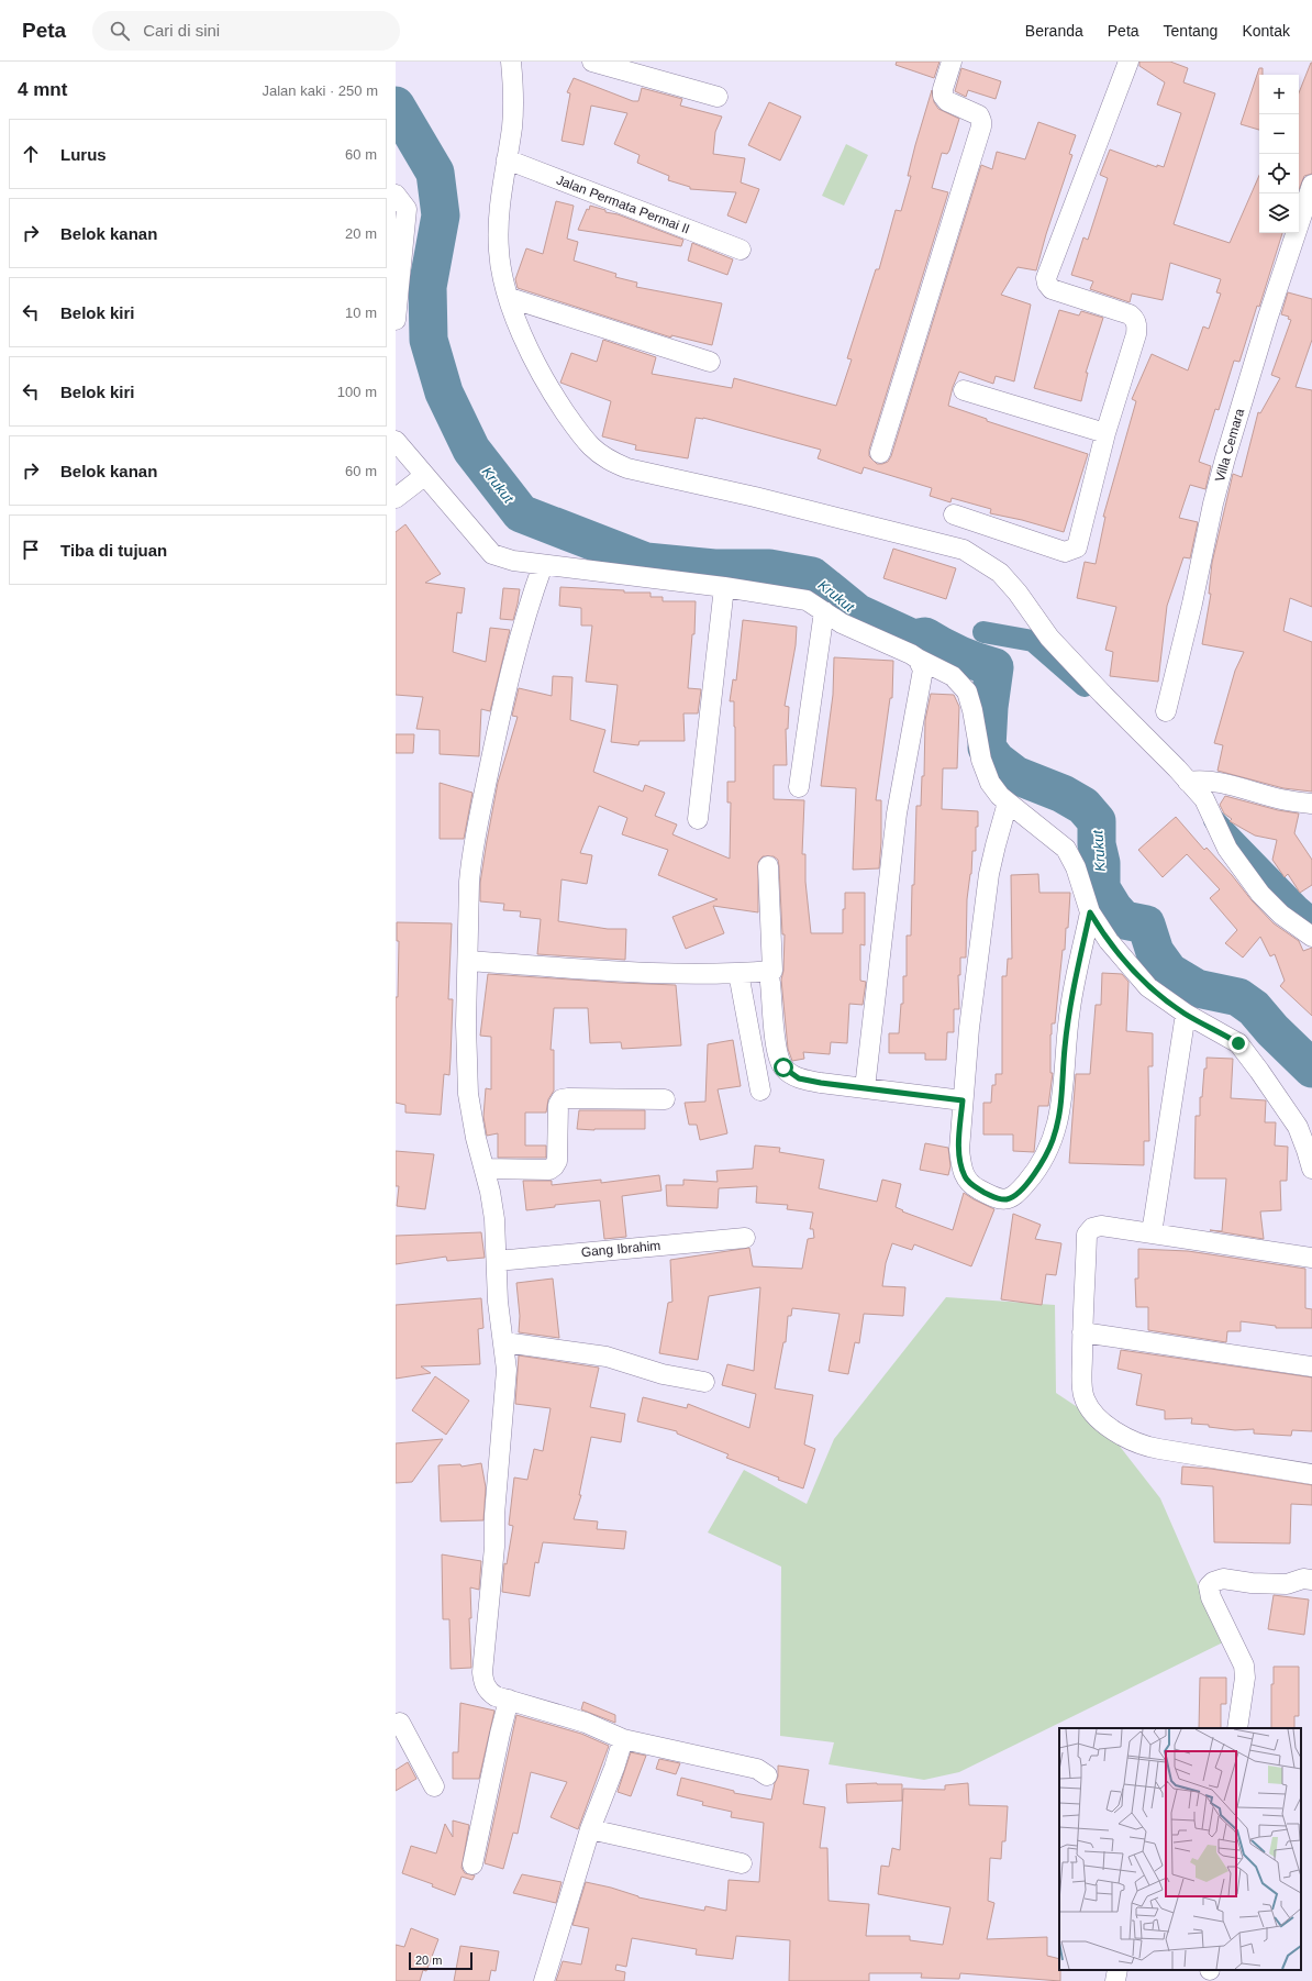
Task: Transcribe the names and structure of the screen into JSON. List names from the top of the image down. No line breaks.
{"streets":{"street":["Jalan Permata Permai II","Villa Cemara","Gang Ibrahim"]},"water":["Krukut"],"scale_bar":"20 m","page":{"header":"Peta","search":"Cari di sini","nav":["Beranda","Peta","Tentang","Kontak"],"heading":["4 mnt","Jalan kaki · 250 m"],"map_buttons":["+","−"],"list":[["Lurus","60 m"],["Belok kanan","20 m"],["Belok kiri","10 m"],["Belok kiri","100 m"],["Belok kanan","60 m"],"Tiba di tujuan"],"scale":"20 m"}}
